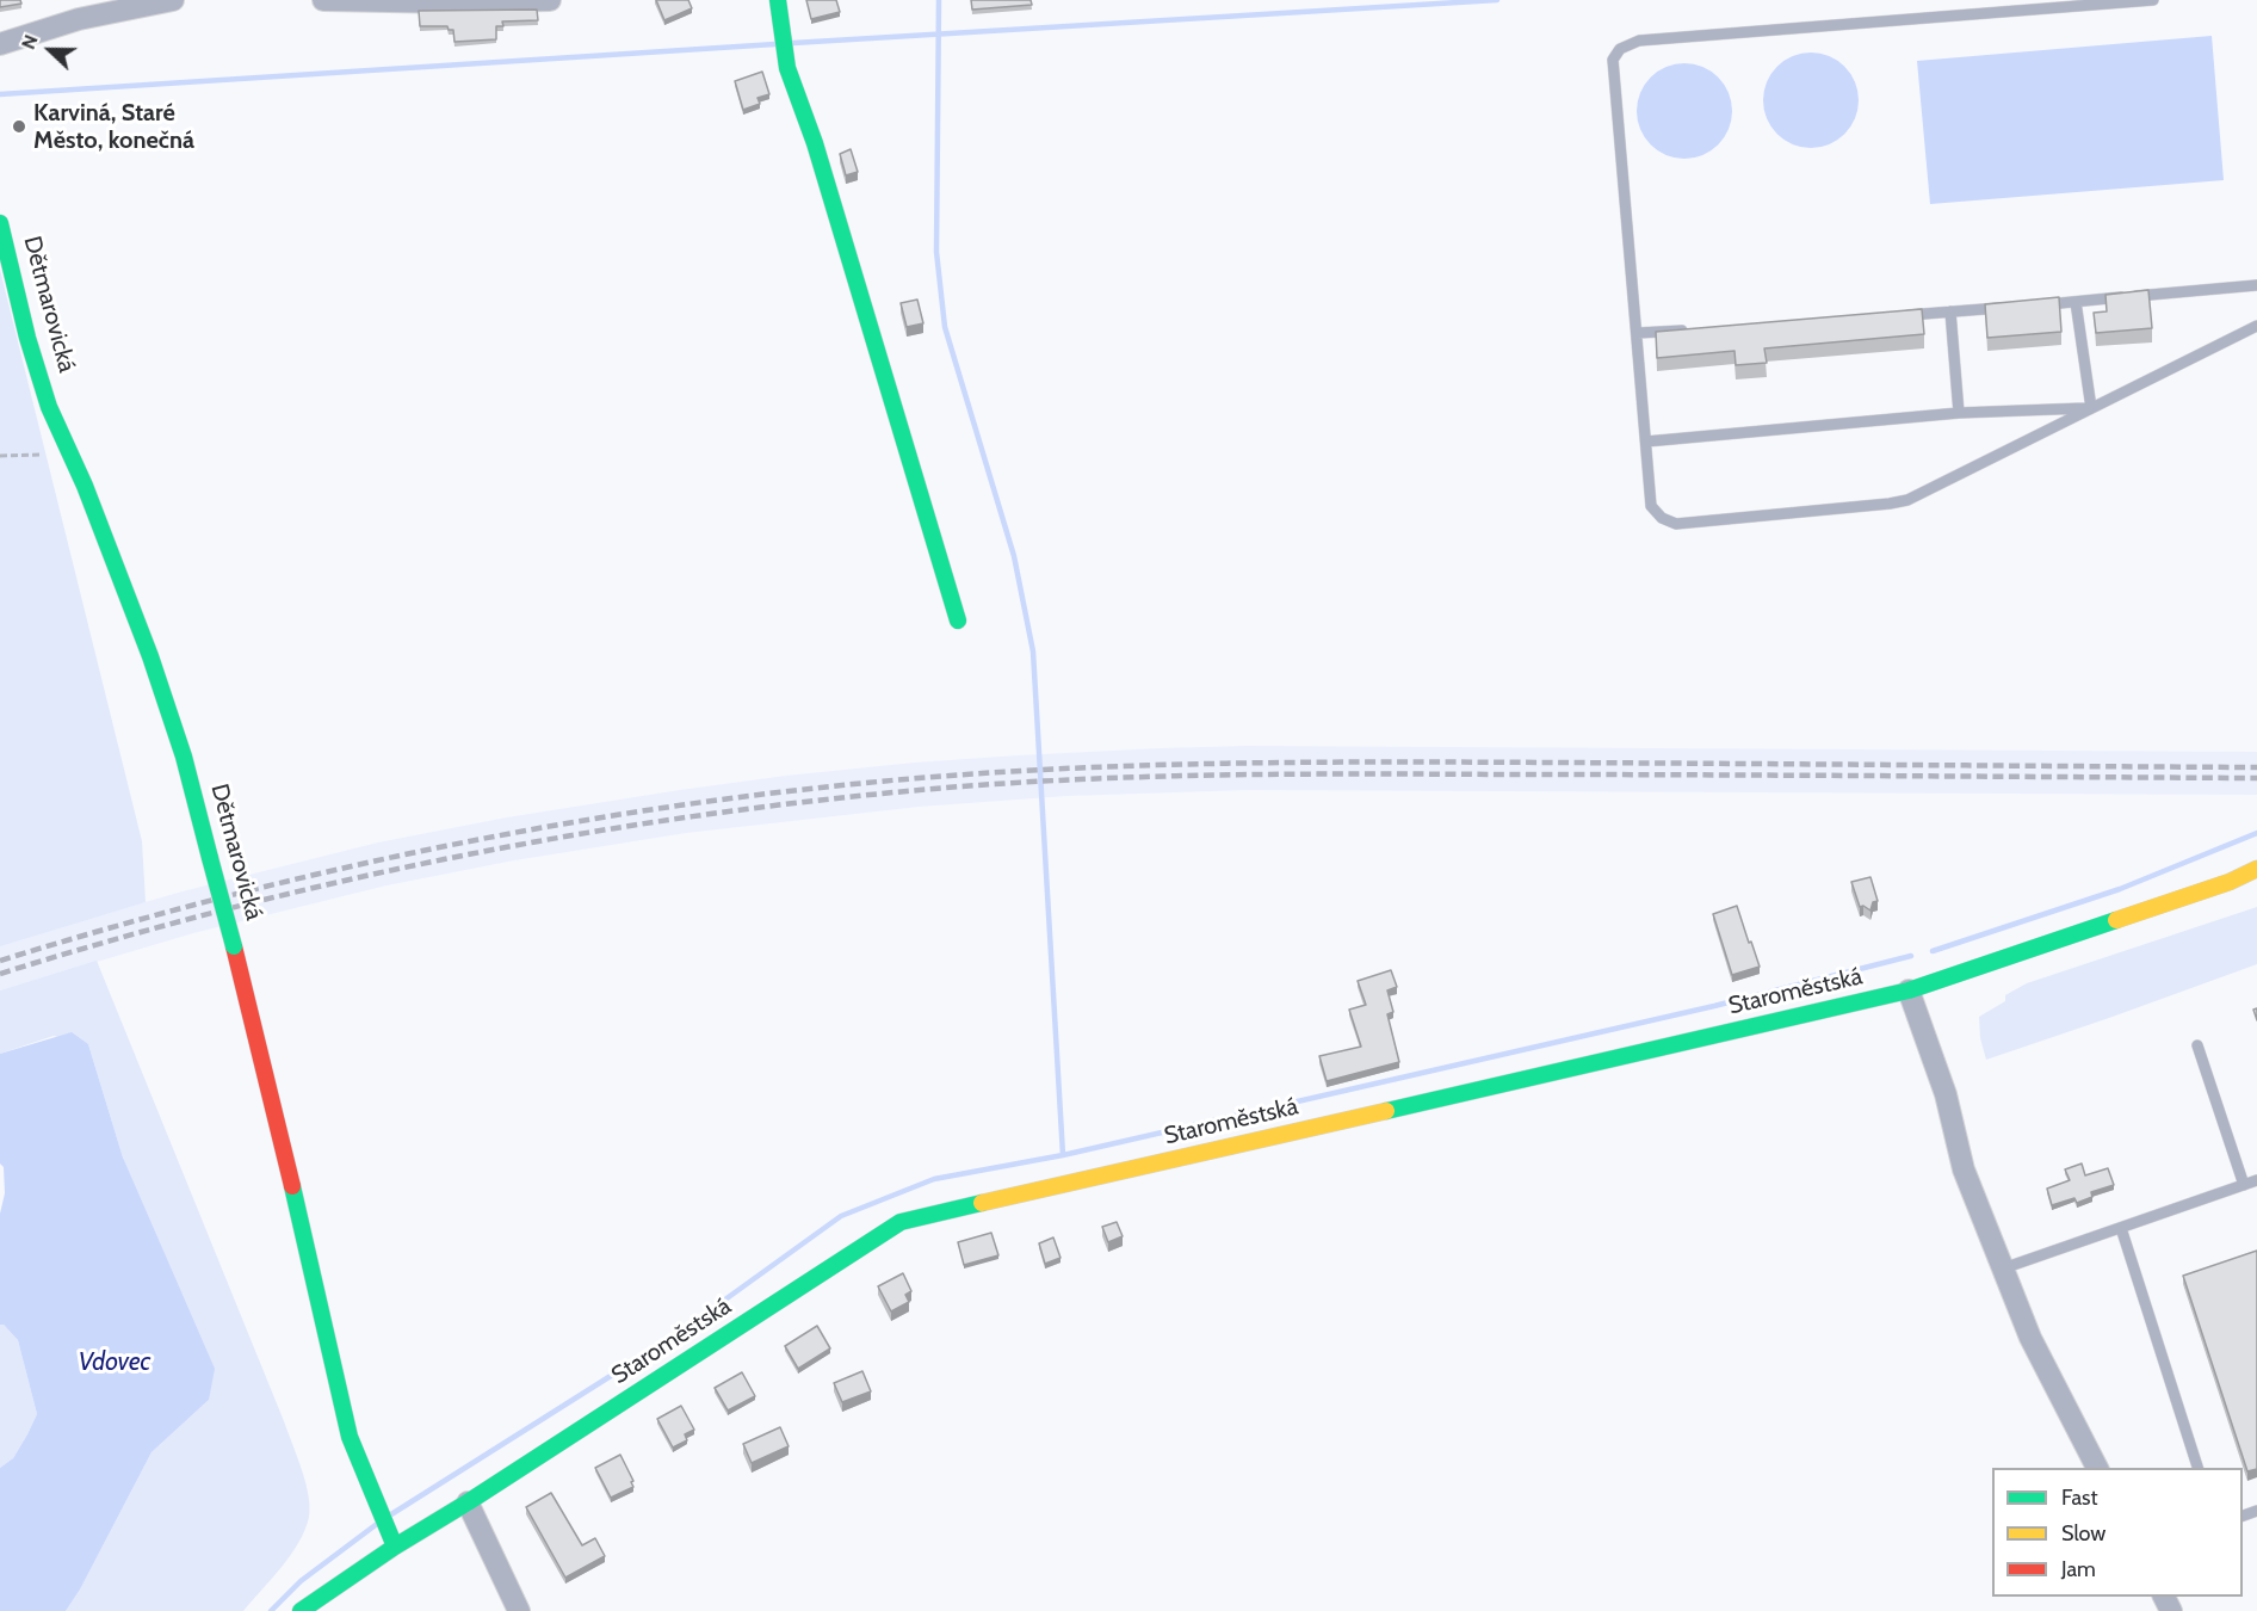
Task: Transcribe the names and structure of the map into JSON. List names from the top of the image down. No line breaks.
{"streets":{"street":["Dětmarovická","Staroměstská"]},"crossings":[["Dětmarovická","Staroměstská"]],"water":["Vdovec"],"places":["Karviná, Staré Město, konečná"],"legend":["Fast","Slow","Jam"],"north":"left"}
